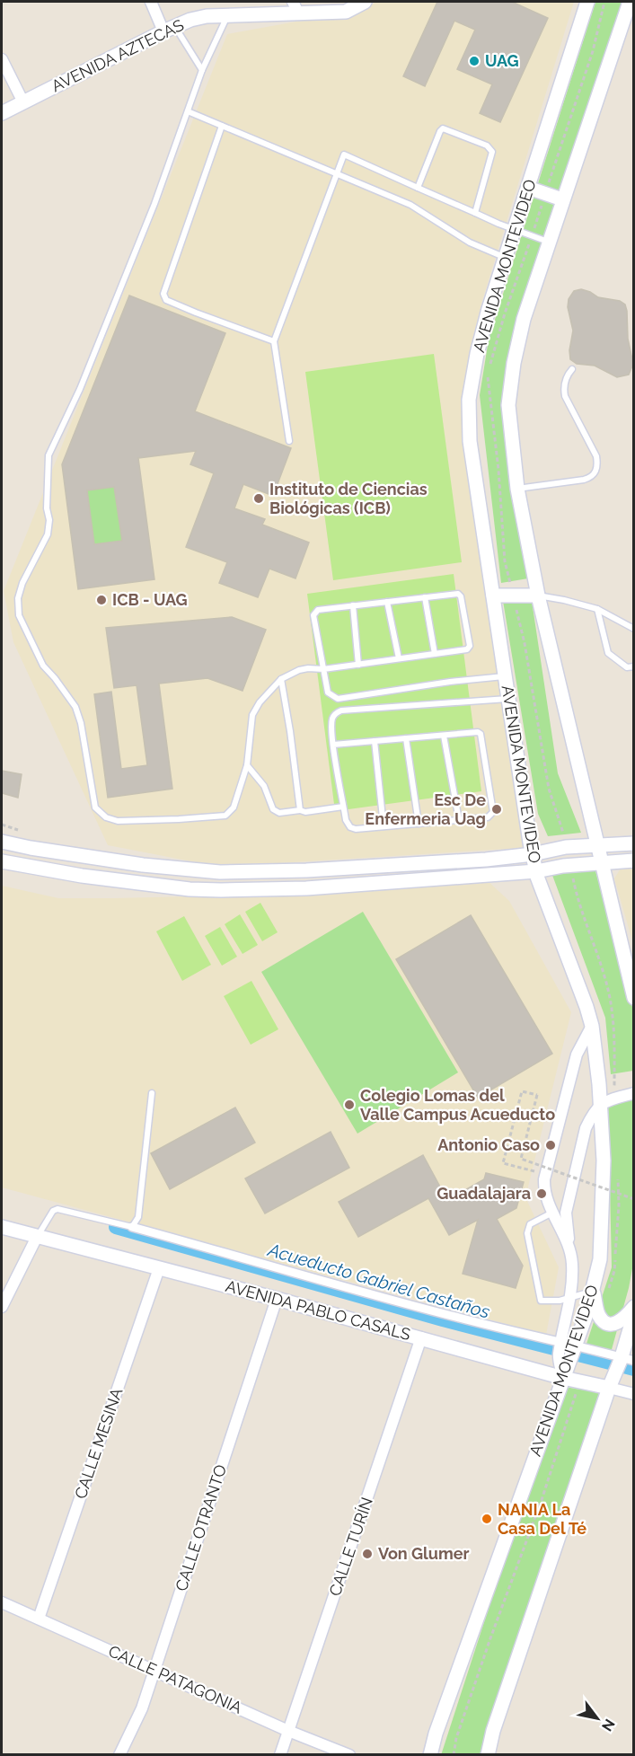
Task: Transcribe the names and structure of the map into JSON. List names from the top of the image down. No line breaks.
{"streets":{"street":["AVENIDA AZTECAS","AVENIDA MONTEVIDEO","AVENIDA PABLO CASALS","CALLE MESINA","CALLE OTRANTO","CALLE TURÍN","CALLE PATAGONIA"]},"crossings":[["AVENIDA MONTEVIDEO","AVENIDA PABLO CASALS"],["AVENIDA PABLO CASALS","CALLE MESINA"],["AVENIDA PABLO CASALS","CALLE OTRANTO"],["AVENIDA PABLO CASALS","CALLE TURÍN"],["CALLE MESINA","CALLE PATAGONIA"],["CALLE OTRANTO","CALLE PATAGONIA"],["CALLE TURÍN","CALLE PATAGONIA"]],"water":["Acueducto Gabriel Castaños"],"places":["UAG","Instituto de Ciencias Biológicas (ICB)","ICB - UAG","Esc De Enfermeria Uag","Colegio Lomas del Valle Campus Acueducto","Antonio Caso","Guadalajara","NANIA La Casa Del Té","Von Glumer"],"north":"bottom right"}
